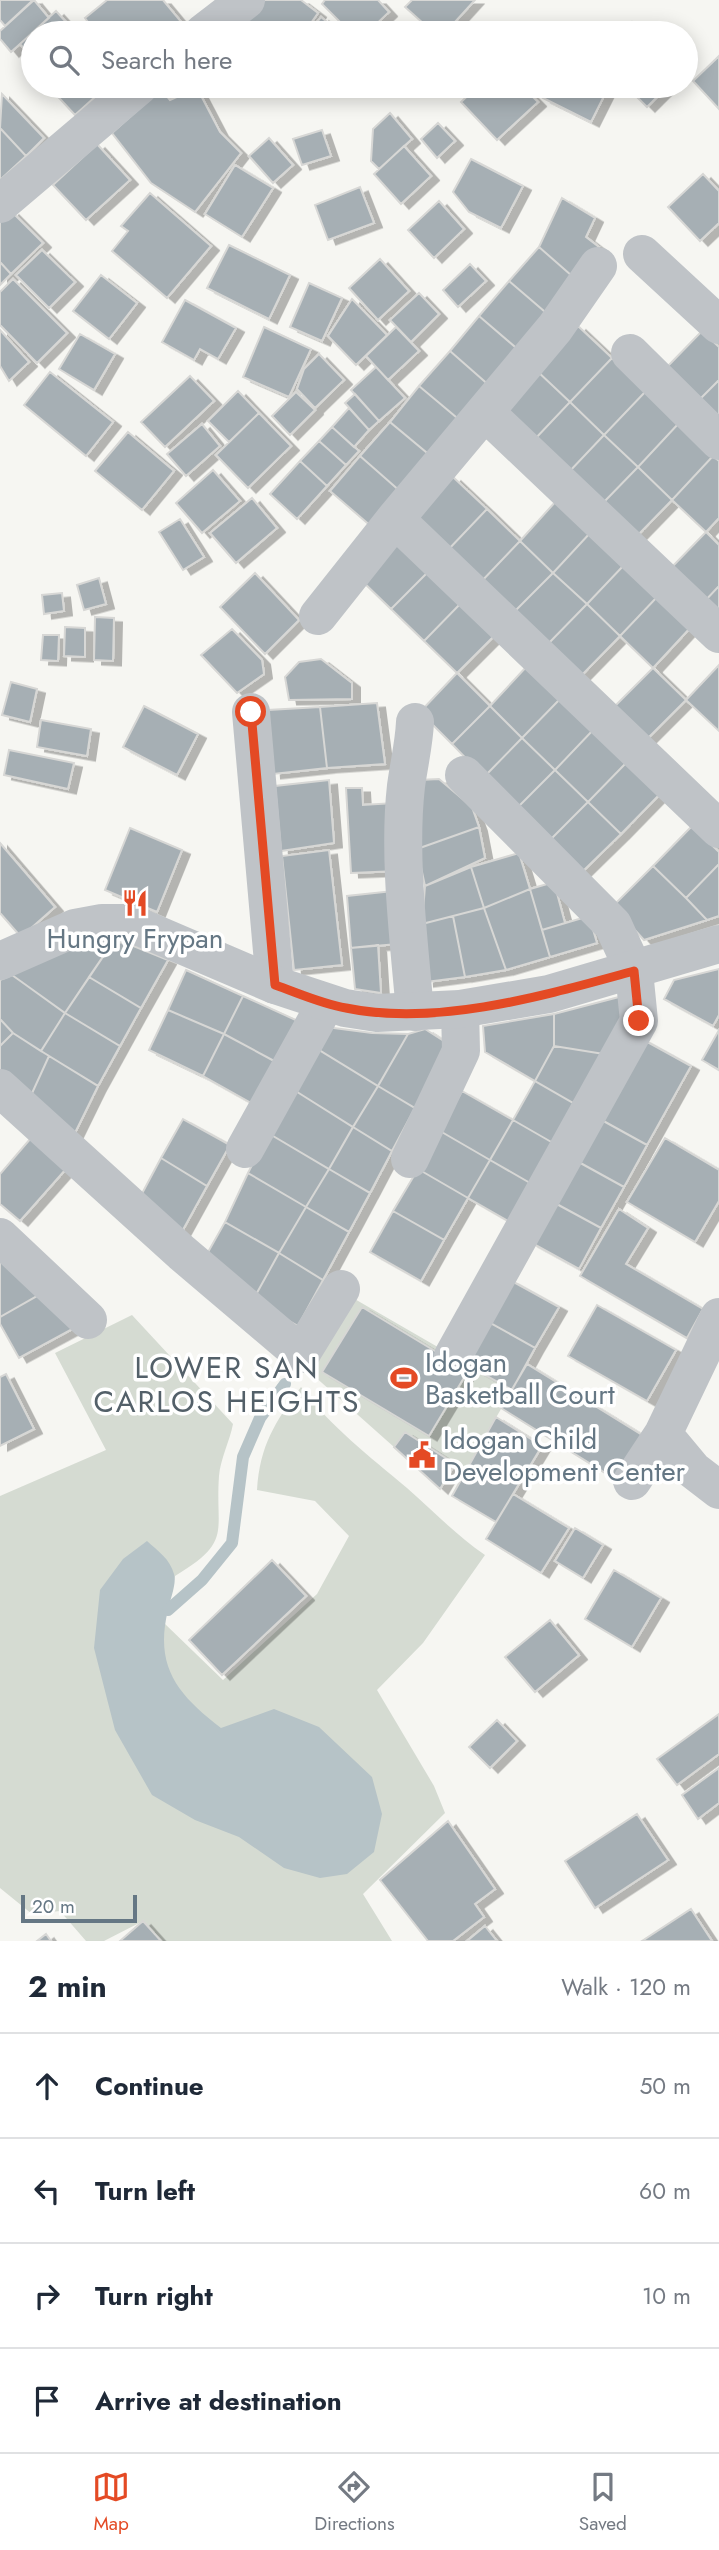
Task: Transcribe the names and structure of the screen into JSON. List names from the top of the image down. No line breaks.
{"districts":["LOWER SAN CARLOS HEIGHTS"],"places":{"restaurant":["Hungry Frypan"],"sports":["Idogan Basketball Court"],"public building":["Idogan Child Development Center"]},"scale_bar":"20 m","page":{"search":"Search here","scale":"20 m","heading":["2 min","Walk · 120 m"],"list":[["Continue","50 m"],["Turn left","60 m"],["Turn right","10 m"],"Arrive at destination"],"nav":["Map","Directions","Saved"]}}
